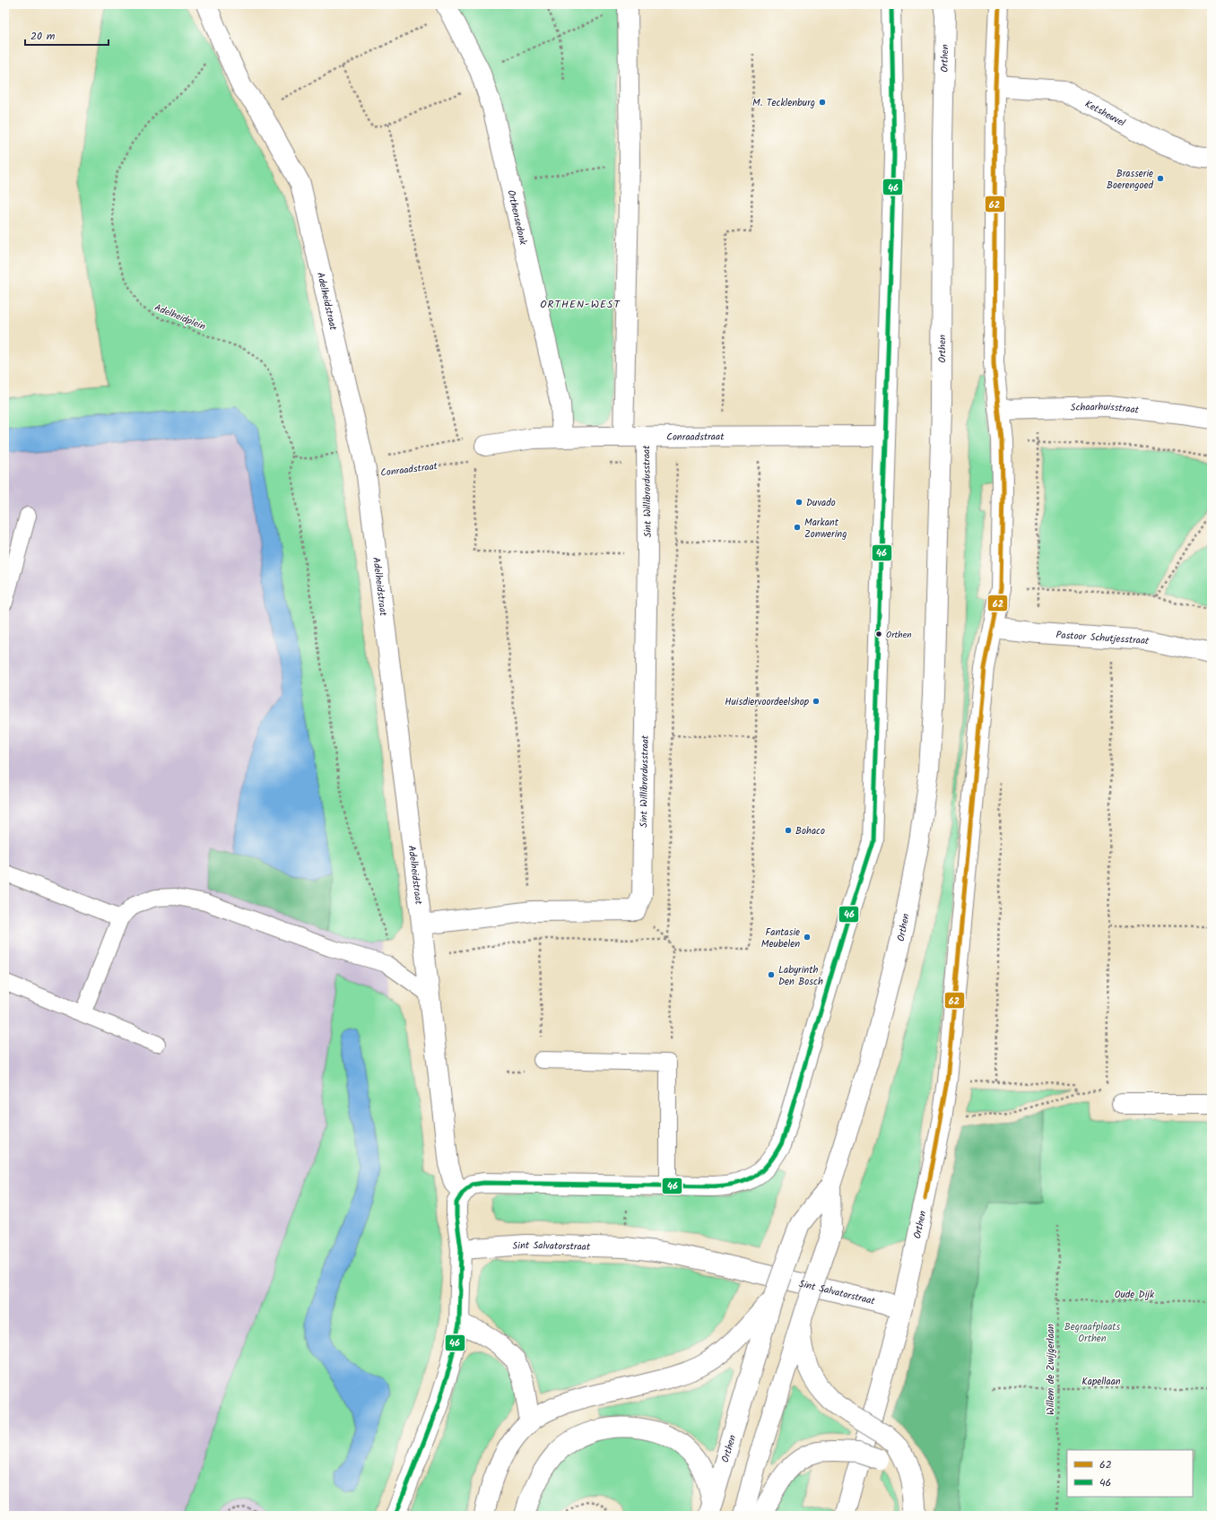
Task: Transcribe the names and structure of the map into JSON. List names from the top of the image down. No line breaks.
{"streets":{"street":["Orthen","Ketsheuvel","Orthensedonk","Adelheidstraat","Schaarhuisstraat","Conraadstraat","Sint Willibrordusstraat","Pastoor Schutjesstraat","Sint Salvatorstraat"],"path":["Adelheidplein","Oude Dijk","Willem de Zwijgerlaan","Kapellaan"]},"crossings":[["Orthen","Ketsheuvel"],["Orthen","Schaarhuisstraat"],["Orthen","Pastoor Schutjesstraat"],["Orthen","Sint Salvatorstraat"],["Orthensedonk","Conraadstraat"],["Adelheidstraat","Adelheidplein"],["Adelheidstraat","Conraadstraat"],["Conraadstraat","Sint Willibrordusstraat"],["Oude Dijk","Willem de Zwijgerlaan"],["Willem de Zwijgerlaan","Kapellaan"]],"districts":["ORTHEN-WEST"],"parks":["Begraafplaats Orthen"],"places":["M. Tecklenburg","Brasserie Boerengoed","Duvado","Markant Zonwering","Orthen","Huisdiervoordeelshop","Bohaco","Fantasie Meubelen","Labyrinth Den Bosch"],"lines":["transit line 62","transit line 46"],"legend":["62","46"],"scale_bar":"20 m"}
